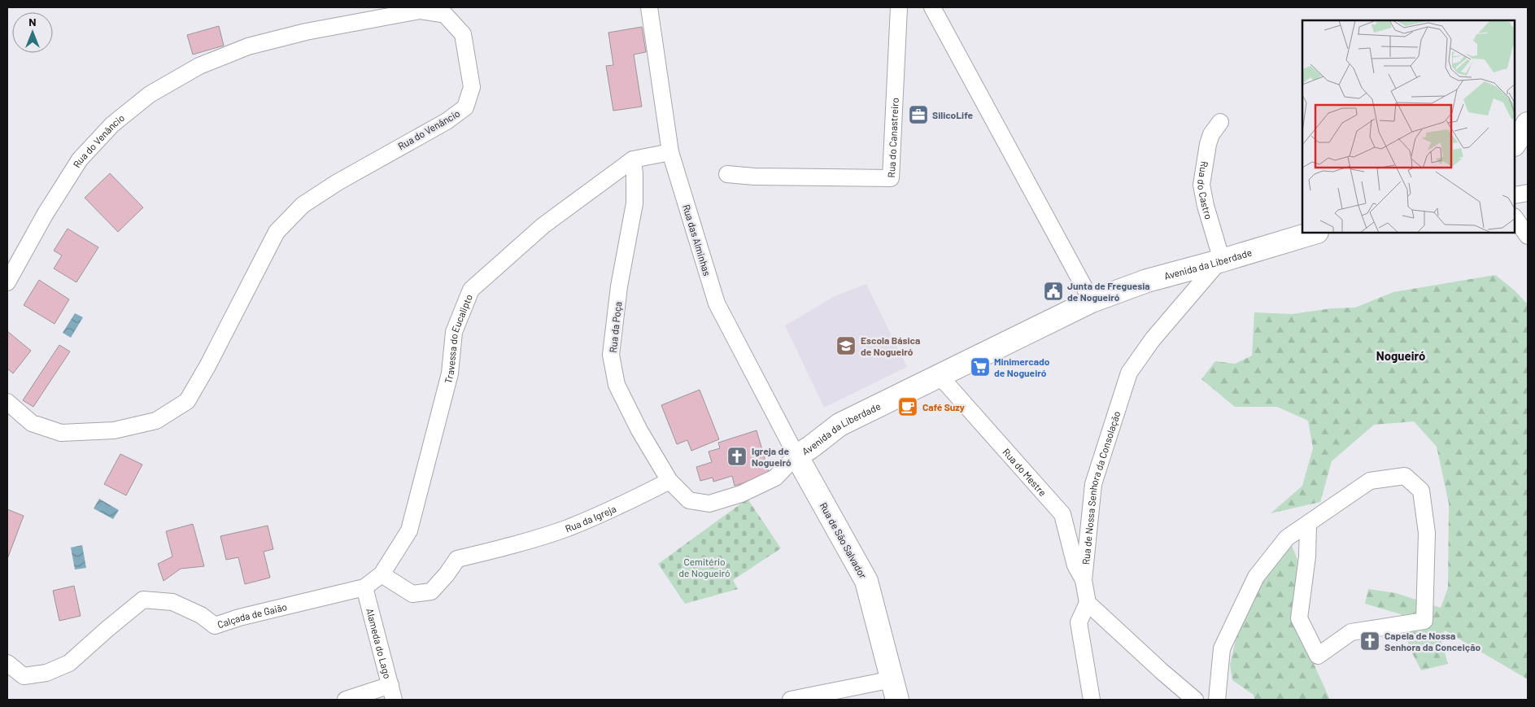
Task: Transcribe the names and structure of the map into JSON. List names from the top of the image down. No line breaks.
{"streets":{"street":["Rua do Venâncio","Rua do Canastreiro","Rua do Castro","Rua das Alminhas","Avenida da Liberdade","Rua da Poça","Travessa do Eucalipto","Rua do Mestre","Rua de Nossa Senhora da Consolação","Rua da Igreja","Rua de São Salvador","Calçada de Gaião","Alameda do Lago"]},"crossings":[["Rua do Castro","Avenida da Liberdade"],["Rua do Castro","Rua de Nossa Senhora da Consolação"],["Rua das Alminhas","Avenida da Liberdade"],["Rua das Alminhas","Travessa do Eucalipto"],["Rua das Alminhas","Rua de São Salvador"],["Avenida da Liberdade","Rua do Mestre"],["Avenida da Liberdade","Rua de Nossa Senhora da Consolação"],["Avenida da Liberdade","Rua de São Salvador"],["Rua da Poça","Travessa do Eucalipto"],["Rua da Poça","Rua da Igreja"],["Travessa do Eucalipto","Rua da Igreja"],["Travessa do Eucalipto","Calçada de Gaião"],["Rua do Mestre","Rua de Nossa Senhora da Consolação"],["Rua da Igreja","Calçada de Gaião"],["Calçada de Gaião","Alameda do Lago"]],"districts":["Nogueiró"],"parks":["Cemitério de Nogueiró"],"places":{"office":["SilicoLife"],"public building":["Junta de Freguesia de Nogueiró"],"school or university":["Escola Básica de Nogueiró"],"supermarket":["Minimercado de Nogueiró"],"cafe":["Café Suzy"],"church":["Igreja de Nogueiró","Capela de Nossa Senhora da Conceição"]},"north":"top"}
